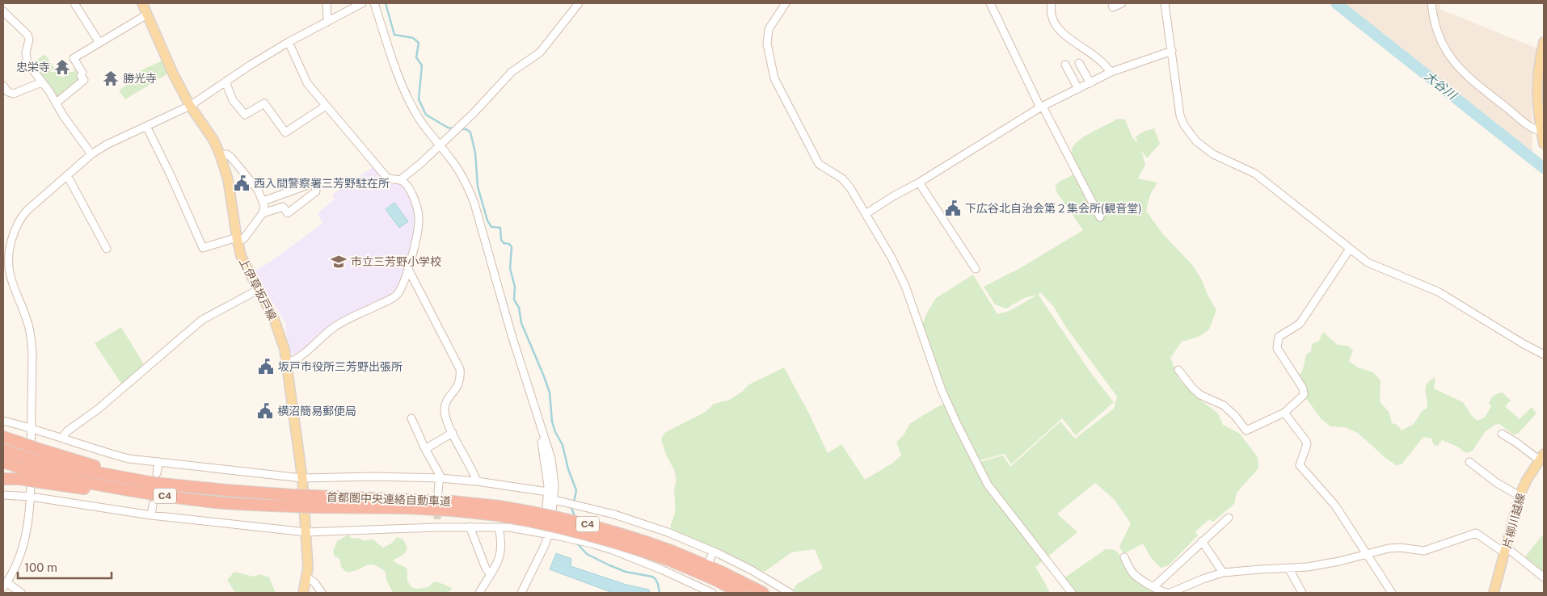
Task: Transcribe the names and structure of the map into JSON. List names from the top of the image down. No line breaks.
{"streets":{"highway":["C4","首都圏中央連絡自動車道"],"main road":["上伊草坂戸線","片柳川越線"]},"water":["大谷川"],"places":{"temple":["忠栄寺","勝光寺"],"public building":["西入間警察署三芳野駐在所","下広谷北自治会第２集会所(観音堂)","坂戸市役所三芳野出張所","横沼簡易郵便局"],"school or university":["市立三芳野小学校"]},"scale_bar":"100 m"}
